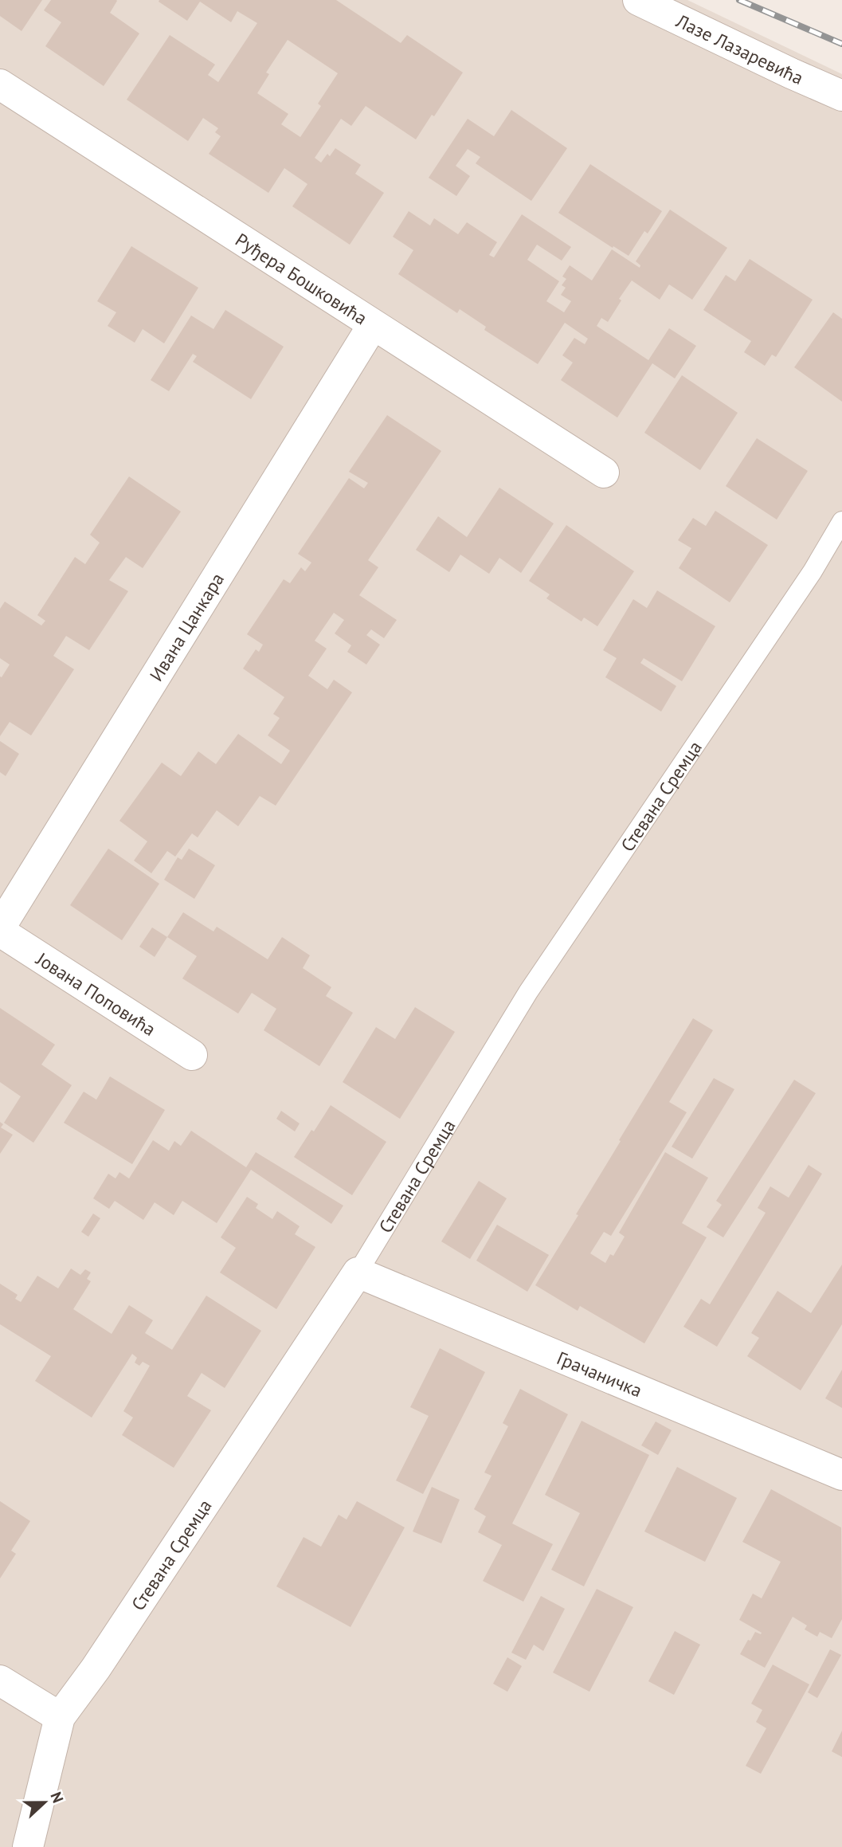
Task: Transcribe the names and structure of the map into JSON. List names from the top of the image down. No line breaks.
{"streets":{"street":["Лазе Лазаревића","Руђера Бошковића","Ивана Цанкара","Стевана Сремца","Јована Поповића","Грачаничка"]},"crossings":[["Руђера Бошковића","Ивана Цанкара"],["Ивана Цанкара","Јована Поповића"],["Стевана Сремца","Грачаничка"]],"north":"right"}
